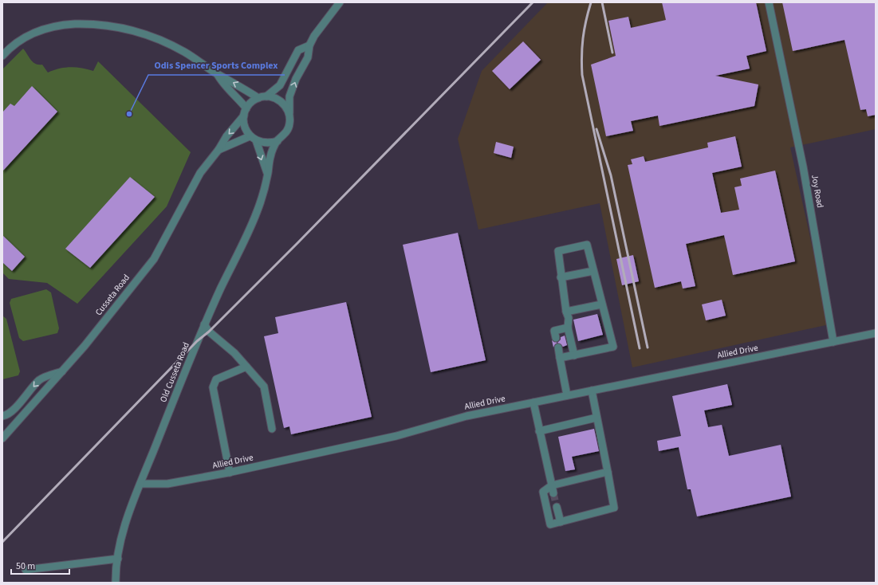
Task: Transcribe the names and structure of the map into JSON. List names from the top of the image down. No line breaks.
{"streets":{"street":["Joy Road","Cusseta Road","Allied Drive","Old Cusseta Road"]},"crossings":[["Joy Road","Allied Drive"],["Cusseta Road","Old Cusseta Road"],["Allied Drive","Old Cusseta Road"]],"places":["Odis Spencer Sports Complex"],"scale_bar":"50 m"}
